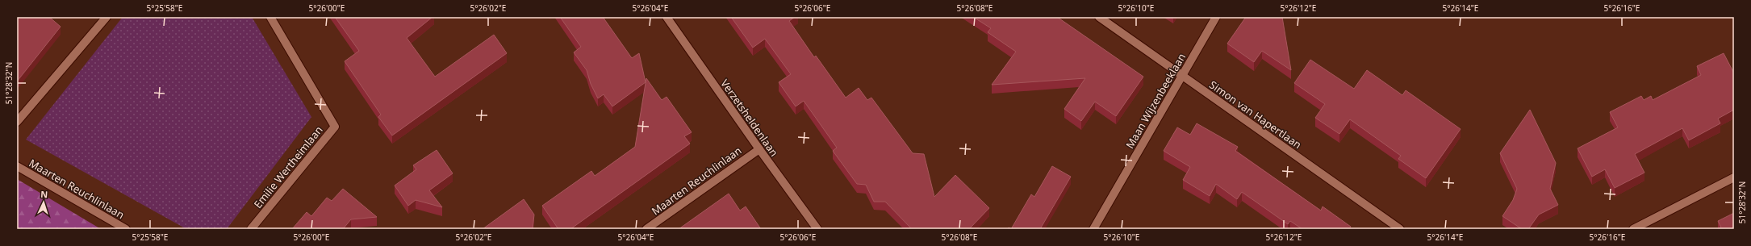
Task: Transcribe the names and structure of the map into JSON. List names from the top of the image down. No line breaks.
{"streets":{"street":["Maan Wijzenbeeklaan","Simon van Hapertlaan","Verzetsheldenlaan","Emilie Wertheimlaan","Maarten Reuchlinlaan"]},"crossings":[["Maan Wijzenbeeklaan","Simon van Hapertlaan"],["Verzetsheldenlaan","Maarten Reuchlinlaan"]],"north":"top","coordinates":["5°25'58\"E","5°26'00\"E","5°26'02\"E","5°26'04\"E","5°26'06\"E","5°26'08\"E","5°26'10\"E","5°26'12\"E","5°26'14\"E","5°26'16\"E","51°28'32\"N"]}
